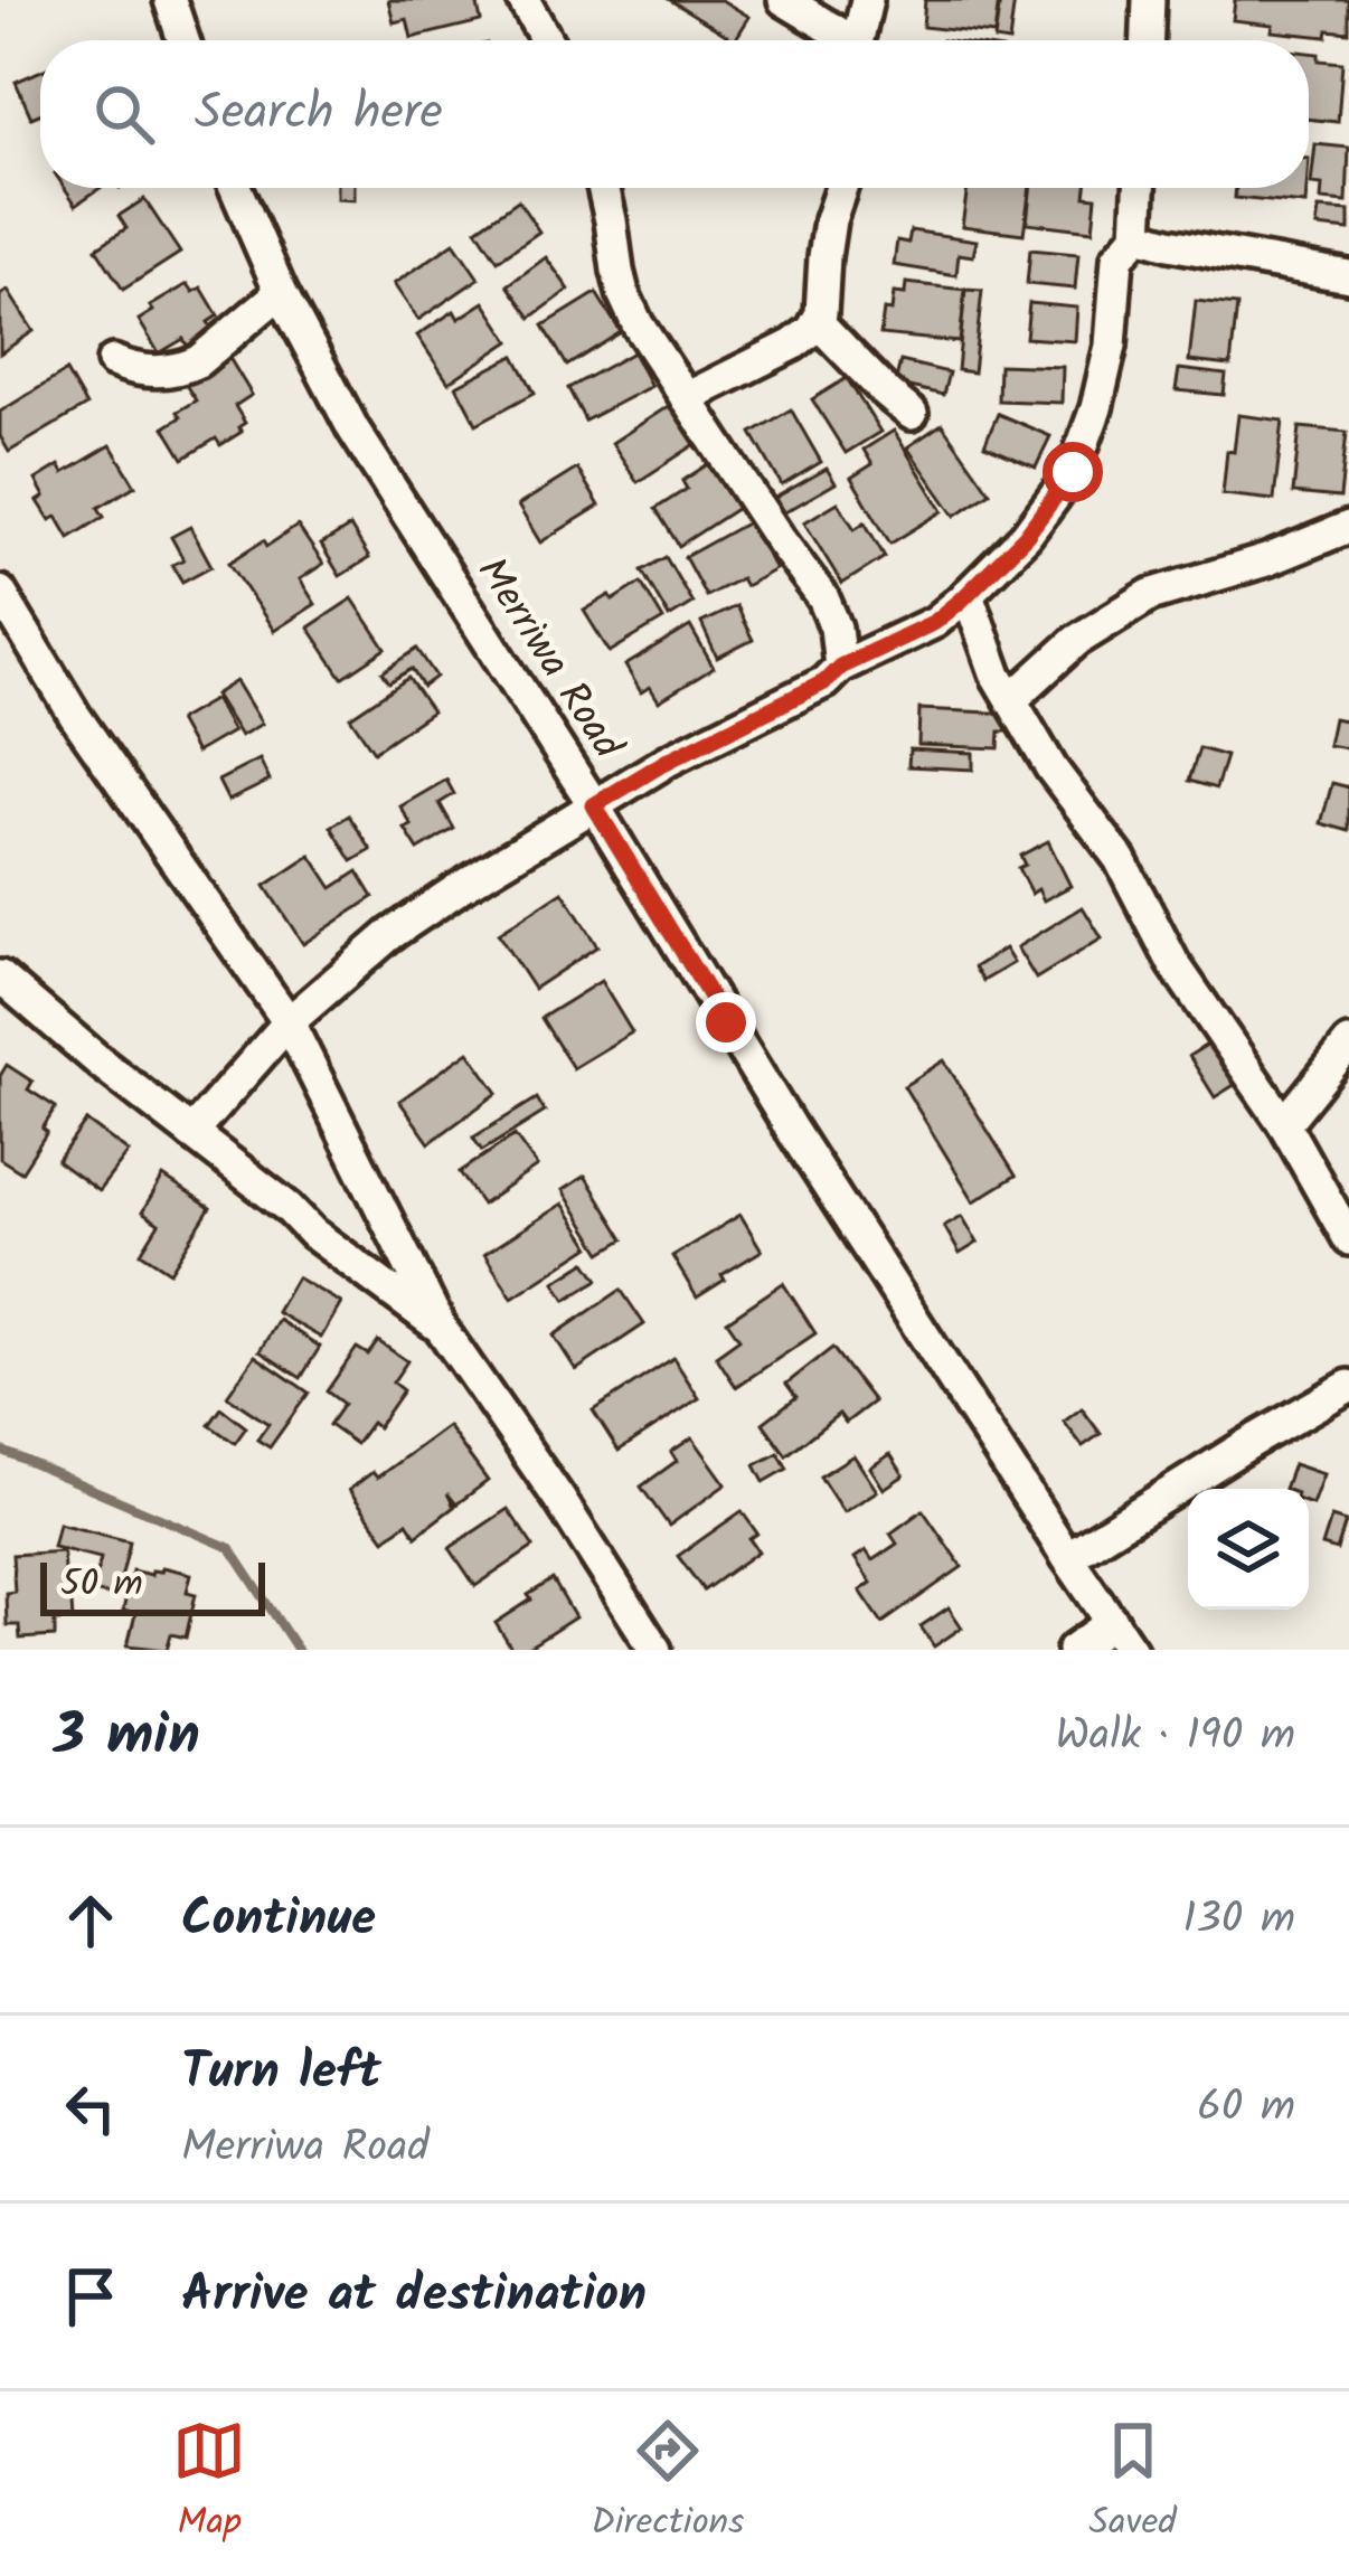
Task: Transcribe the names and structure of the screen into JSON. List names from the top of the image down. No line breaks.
{"streets":{"street":["Merriwa Road"]},"scale_bar":"50 m","page":{"search":"Search here","scale":"50 m","heading":["3 min","Walk · 190 m"],"list":[["Continue","130 m"],["Turn left","Merriwa Road","60 m"],"Arrive at destination"],"nav":["Map","Directions","Saved"]}}
